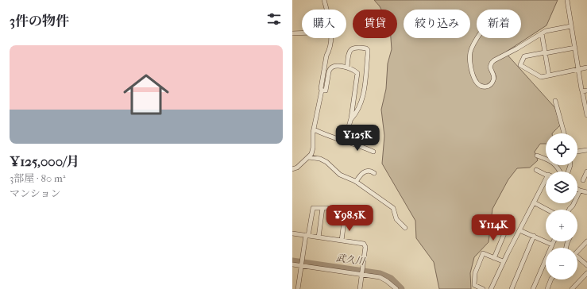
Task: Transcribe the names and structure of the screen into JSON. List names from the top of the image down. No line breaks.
{"water":["武久川"],"page":{"heading":"3件の物件","chip":["購入","賃貸","絞り込み","新着"],"list":[{"name":"¥125,000/月","note":"3部屋 · 80 m² · マンション"}],"price":["¥125K","¥98.5K","¥114K"],"map_buttons":["+","−"]}}
